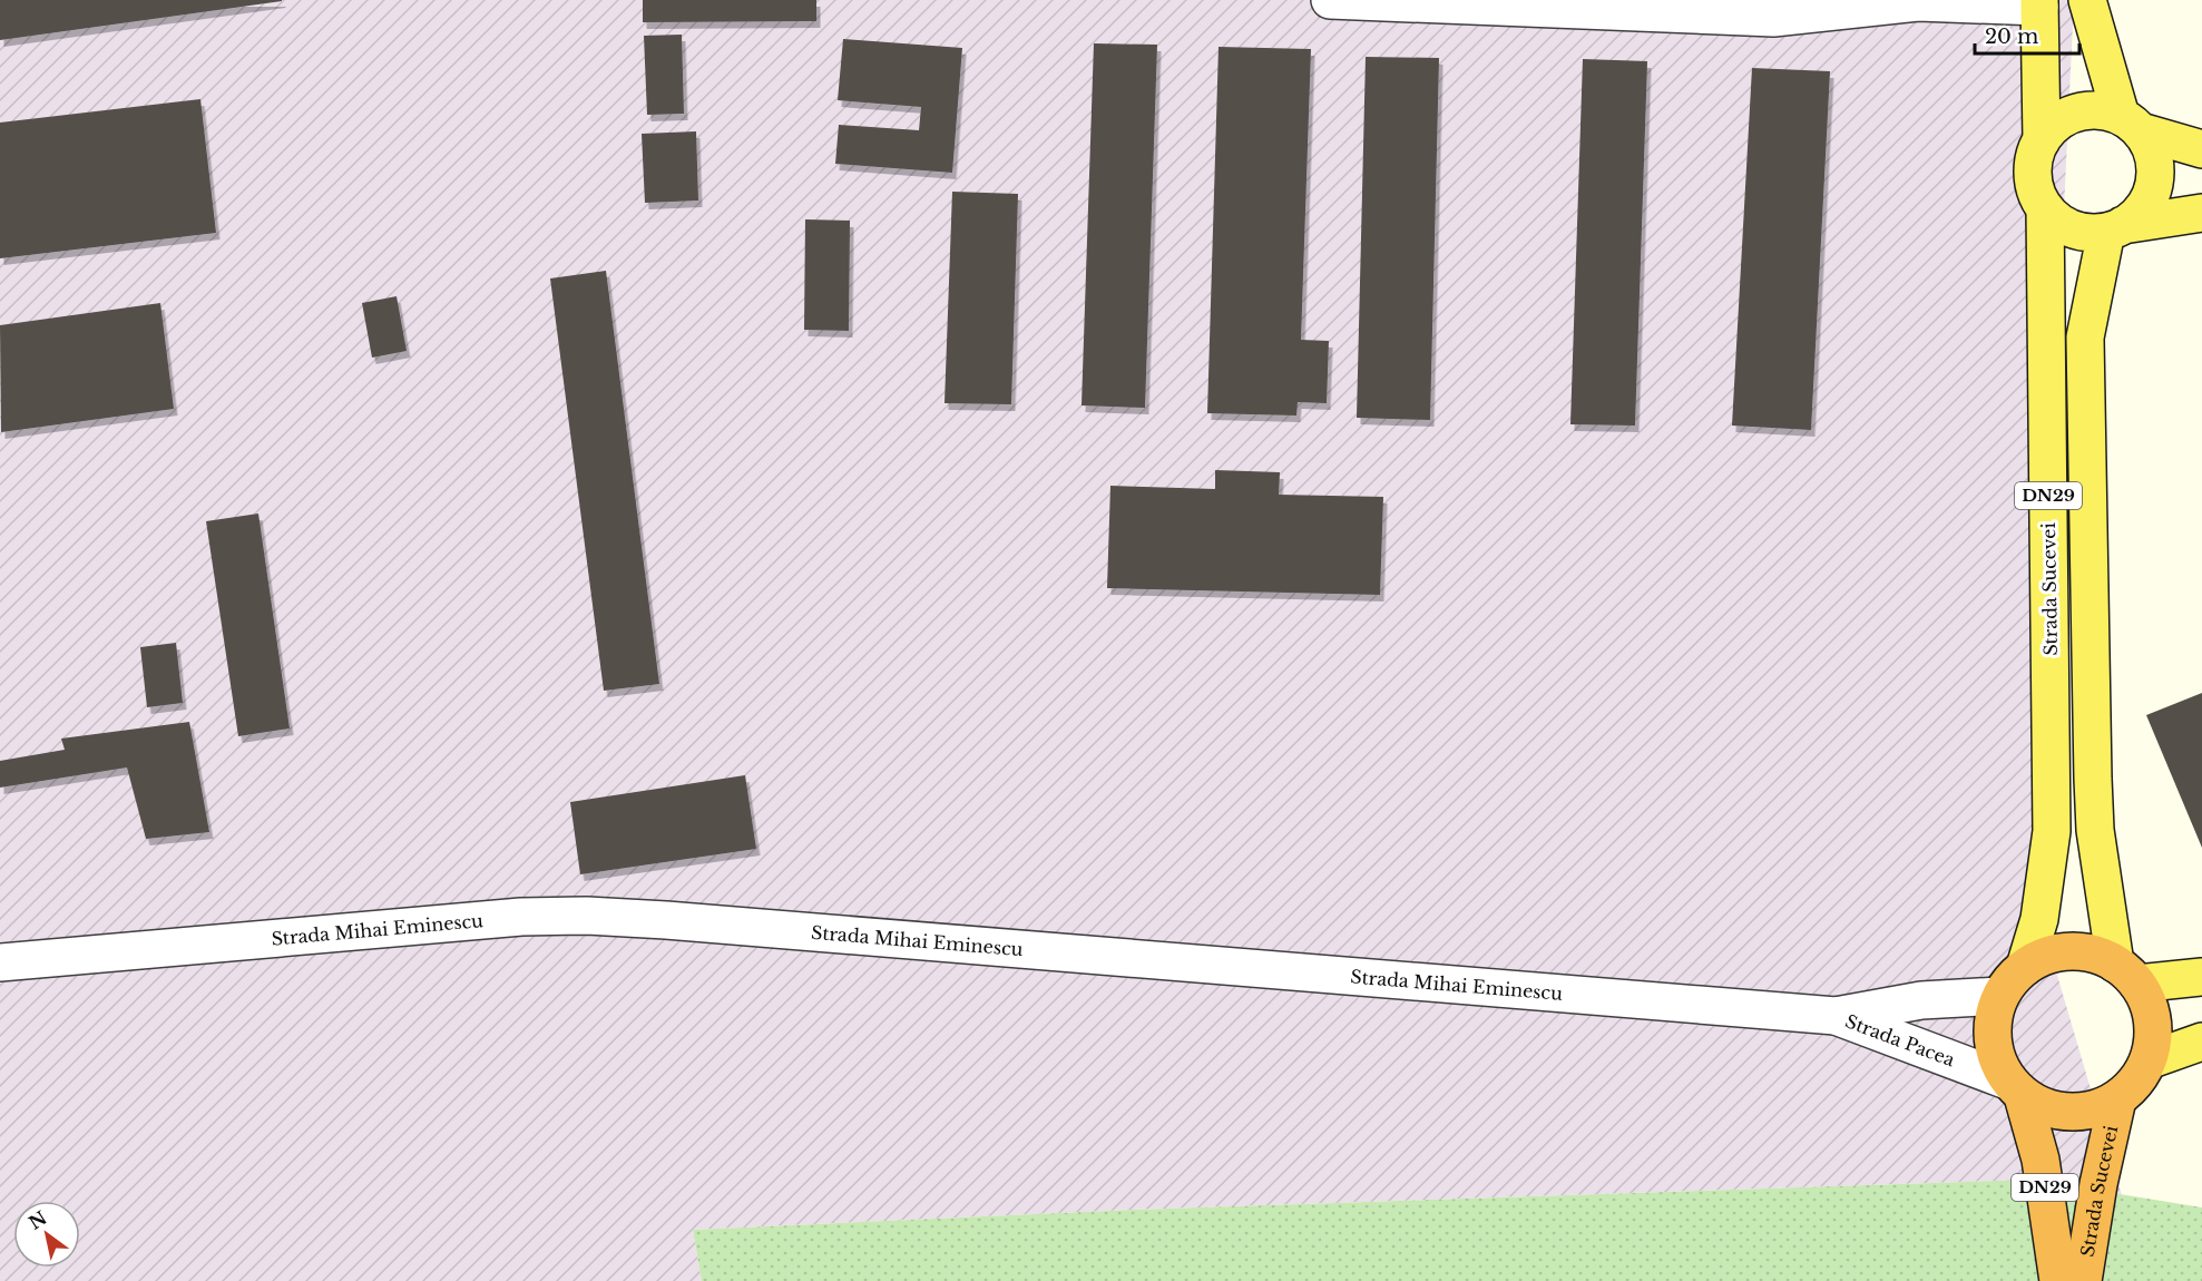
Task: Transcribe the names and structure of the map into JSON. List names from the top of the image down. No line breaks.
{"streets":{"highway":["DN29","Strada Sucevei"],"street":["Strada Mihai Eminescu","Strada Pacea"]},"crossings":[["DN29","Strada Sucevei"],["DN29","Strada Pacea"],["Strada Sucevei","Strada Pacea"],["Strada Mihai Eminescu","Strada Pacea"]],"scale_bar":"20 m","north":"top left"}
